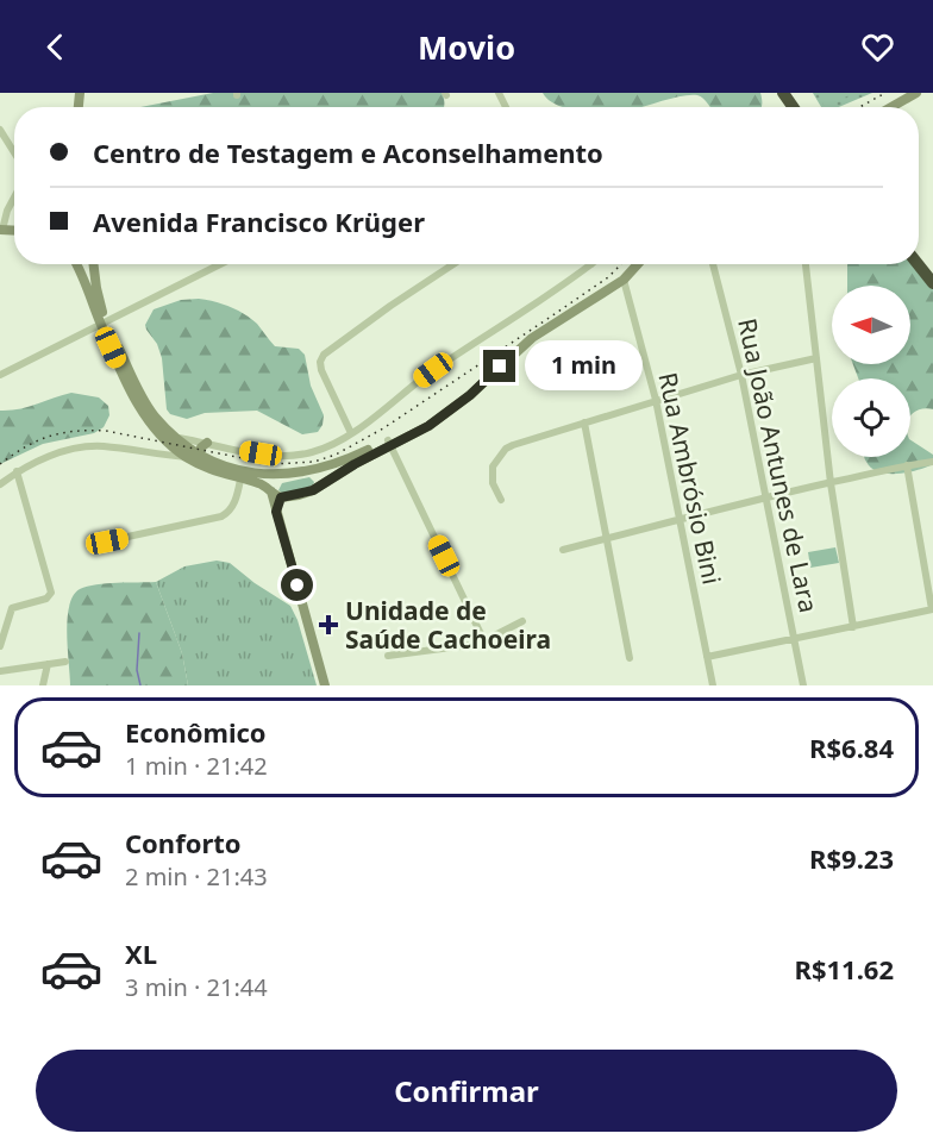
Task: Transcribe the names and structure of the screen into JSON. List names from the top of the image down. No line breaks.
{"streets":{"street":["Rua João Antunes de Lara","Rua Ambrósio Bini"]},"places":{"health":["Unidade de Saúde Cachoeira"]},"north":"left","page":{"header":"Movio","banner":["Centro de Testagem e Aconselhamento","Avenida Francisco Krüger"],"bubble":"1 min","list":[{"name":"Econômico","note":"1 min · 21:42","value":"R$6.84"},{"name":"Conforto","note":"2 min · 21:43","value":"R$9.23"},{"name":"XL","note":"3 min · 21:44","value":"R$11.62"}],"buttons":"Confirmar"}}
